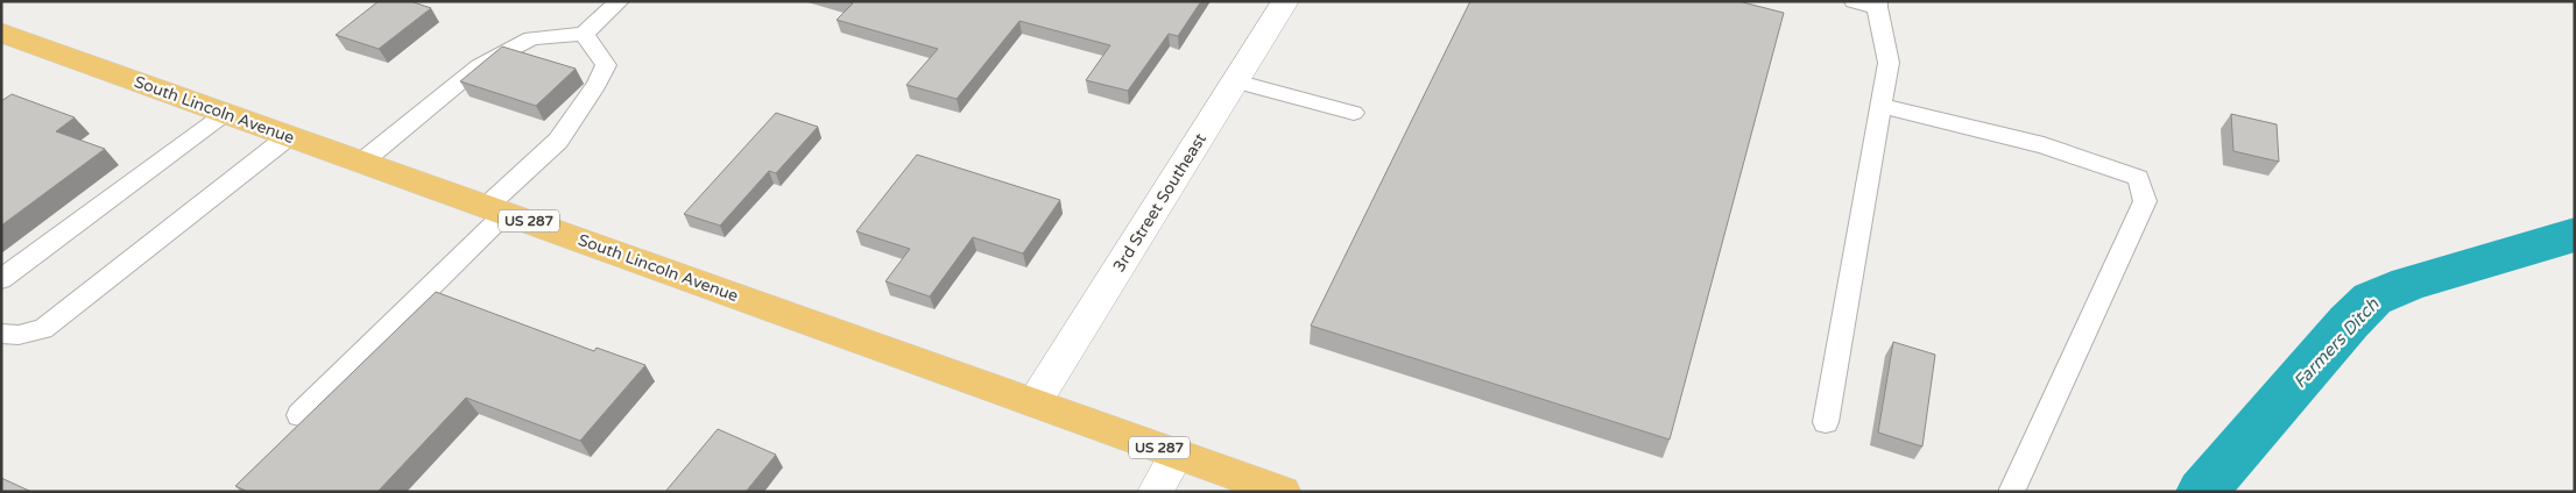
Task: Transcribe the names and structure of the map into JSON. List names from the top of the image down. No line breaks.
{"streets":{"highway":["South Lincoln Avenue","US 287"],"street":["3rd Street Southeast"]},"crossings":[["South Lincoln Avenue","3rd Street Southeast"]],"water":["Farmers Ditch"]}
